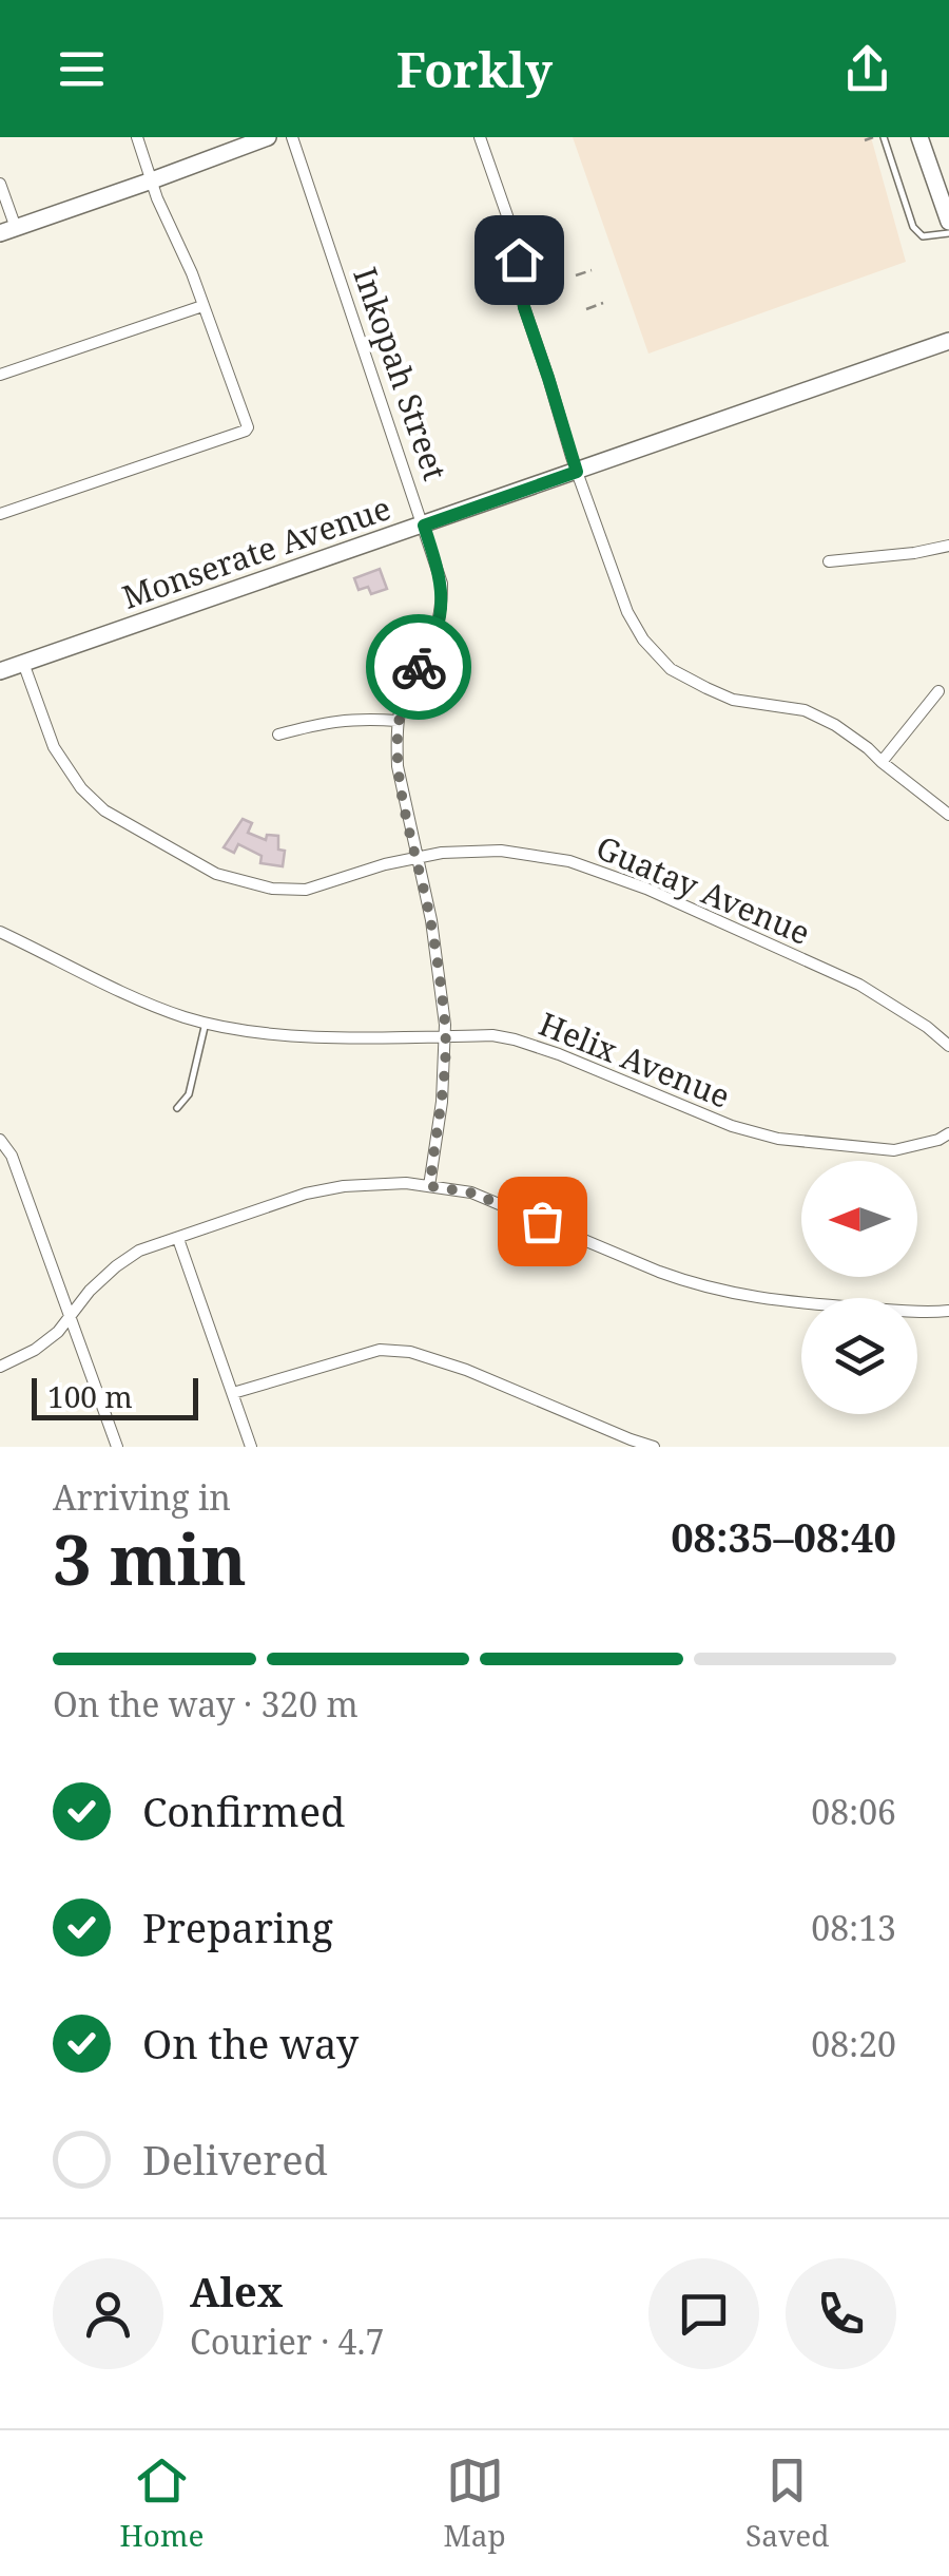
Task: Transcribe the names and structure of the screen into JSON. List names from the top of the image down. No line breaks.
{"streets":{"street":["Inkopah Street","Monserate Avenue","Guatay Avenue","Helix Avenue"]},"crossings":[["Inkopah Street","Monserate Avenue"],["Inkopah Street","Guatay Avenue"],["Inkopah Street","Helix Avenue"],["Monserate Avenue","Guatay Avenue"]],"scale_bar":"100 m","north":"left","page":{"header":"Forkly","scale":"100 m","heading":["3 min","Arriving in","08:35–08:40"],"panel":["Alex","Courier · 4.7"],"bar":"On the way · 320 m","list":[["Confirmed","08:06"],["Preparing","08:13"],["On the way","08:20"],"Delivered"],"tabs":["Home","Map","Saved"]}}
